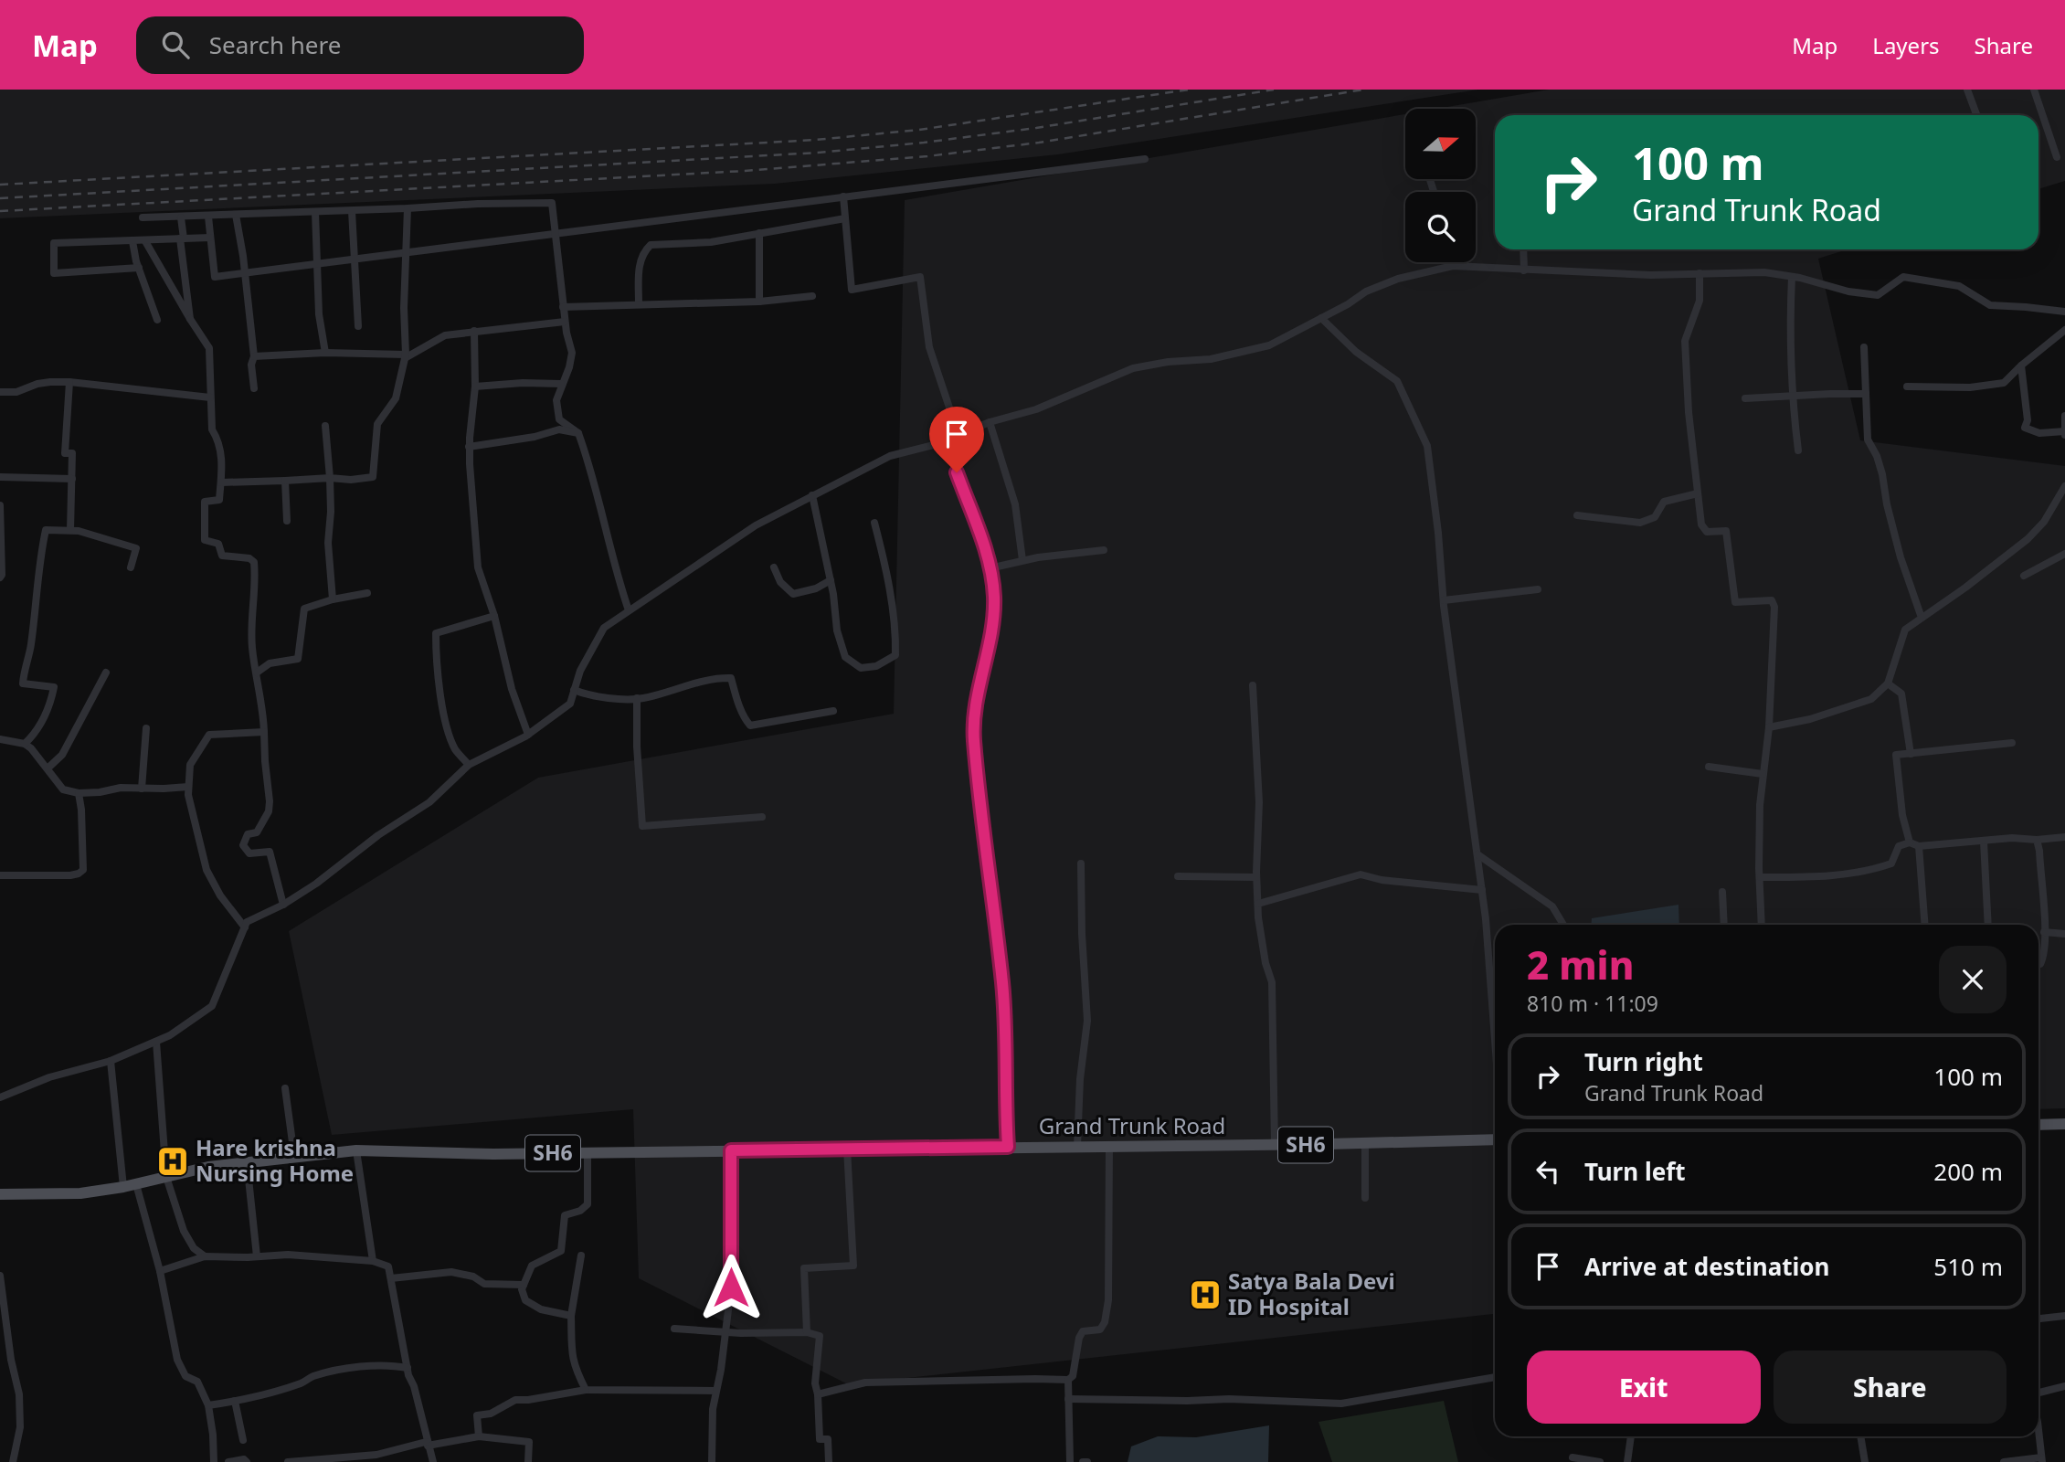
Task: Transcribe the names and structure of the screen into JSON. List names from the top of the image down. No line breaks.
{"streets":{"main road":["Grand Trunk Road","SH6"]},"places":{"hospital":["Hare krishna Nursing Home","Satya Bala Devi ID Hospital"]},"north":"right","page":{"header":"Map","search":"Search here","nav":["Map","Layers","Share"],"turn":["100 m","Grand Trunk Road"],"heading":["2 min","810 m · 11:09"],"list":[{"name":"Turn right","note":"Grand Trunk Road","value":"100 m"},{"name":"Turn left","value":"200 m"},{"name":"Arrive at destination","value":"510 m"}],"buttons":["Exit","Share"]}}
